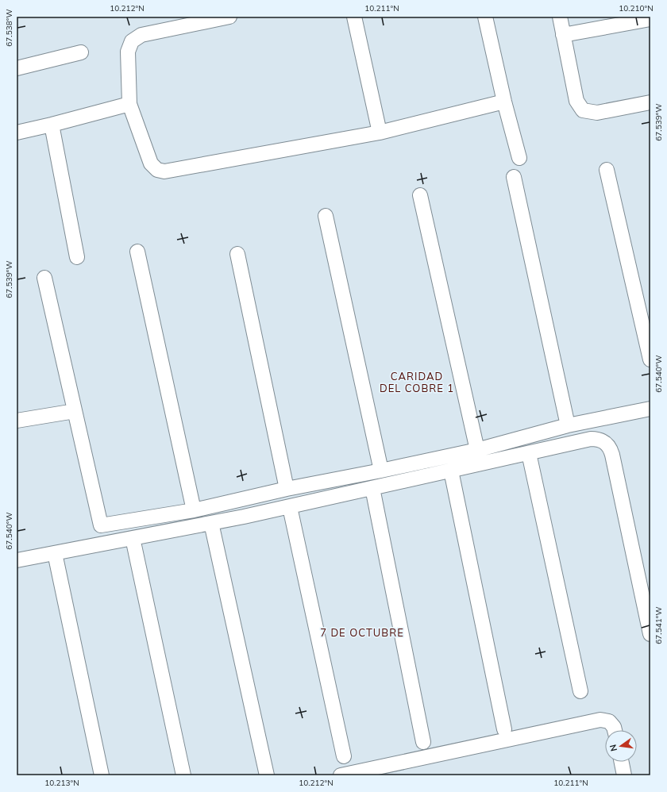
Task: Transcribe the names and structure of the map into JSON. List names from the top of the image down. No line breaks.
{"districts":["CARIDAD DEL COBRE 1","7 DE OCTUBRE"],"north":"left","coordinates":["10.212°N","10.211°N","10.210°N","67.538°W","67.539°W","67.540°W","67.541°W","10.213°N"]}
